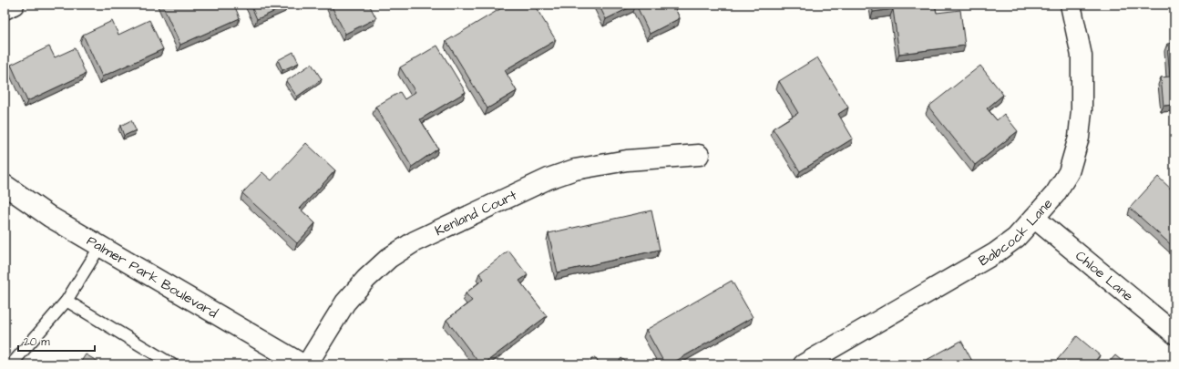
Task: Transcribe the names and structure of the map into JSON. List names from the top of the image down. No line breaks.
{"streets":{"street":["Kenland Court","Babcock Lane","Chloe Lane","Palmer Park Boulevard"]},"crossings":[["Babcock Lane","Chloe Lane"]],"scale_bar":"20 m"}
